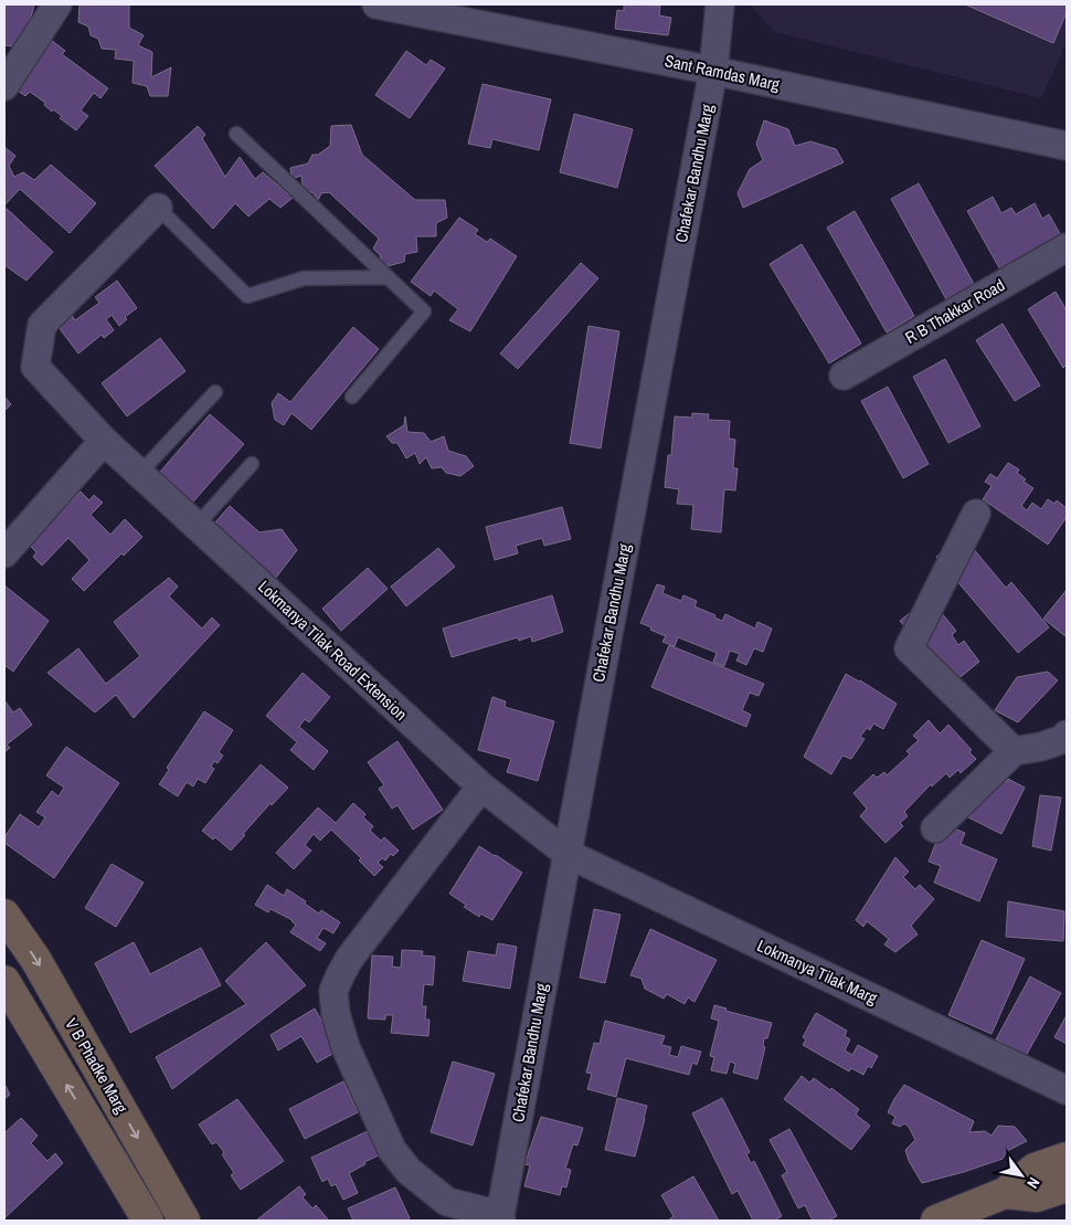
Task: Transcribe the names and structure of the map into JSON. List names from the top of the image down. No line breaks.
{"streets":{"street":["Sant Ramdas Marg","Chafekar Bandhu Marg","R B Thakkar Road","Lokmanya Tilak Road Extension","Lokmanya Tilak Marg","V B Phadke Marg"]},"crossings":[["Sant Ramdas Marg","Chafekar Bandhu Marg"],["Chafekar Bandhu Marg","Lokmanya Tilak Road Extension"],["Chafekar Bandhu Marg","Lokmanya Tilak Marg"],["Lokmanya Tilak Road Extension","Lokmanya Tilak Marg"]],"north":"bottom right"}
